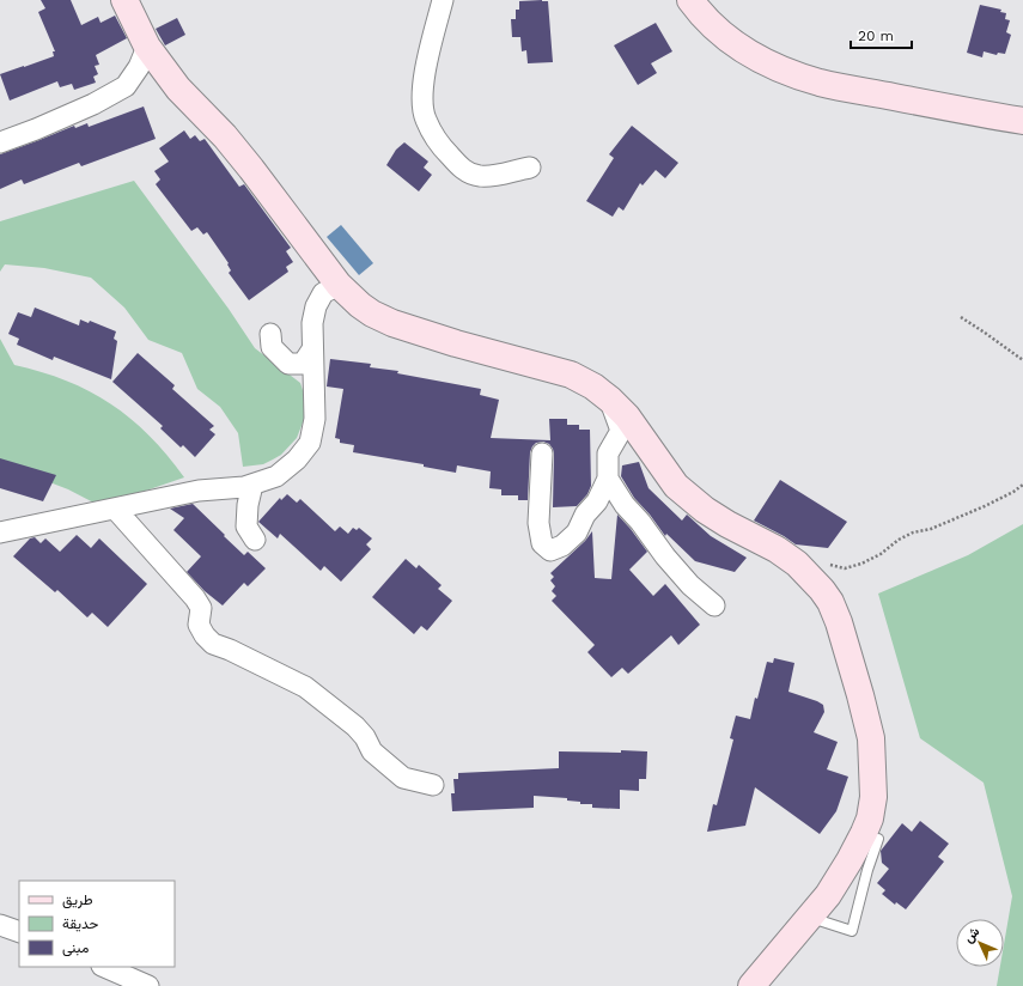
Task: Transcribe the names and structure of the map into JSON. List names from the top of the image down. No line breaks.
{"legend":["طريق","حديقة","مبنى"],"scale_bar":"20 m","north":"top left"}
